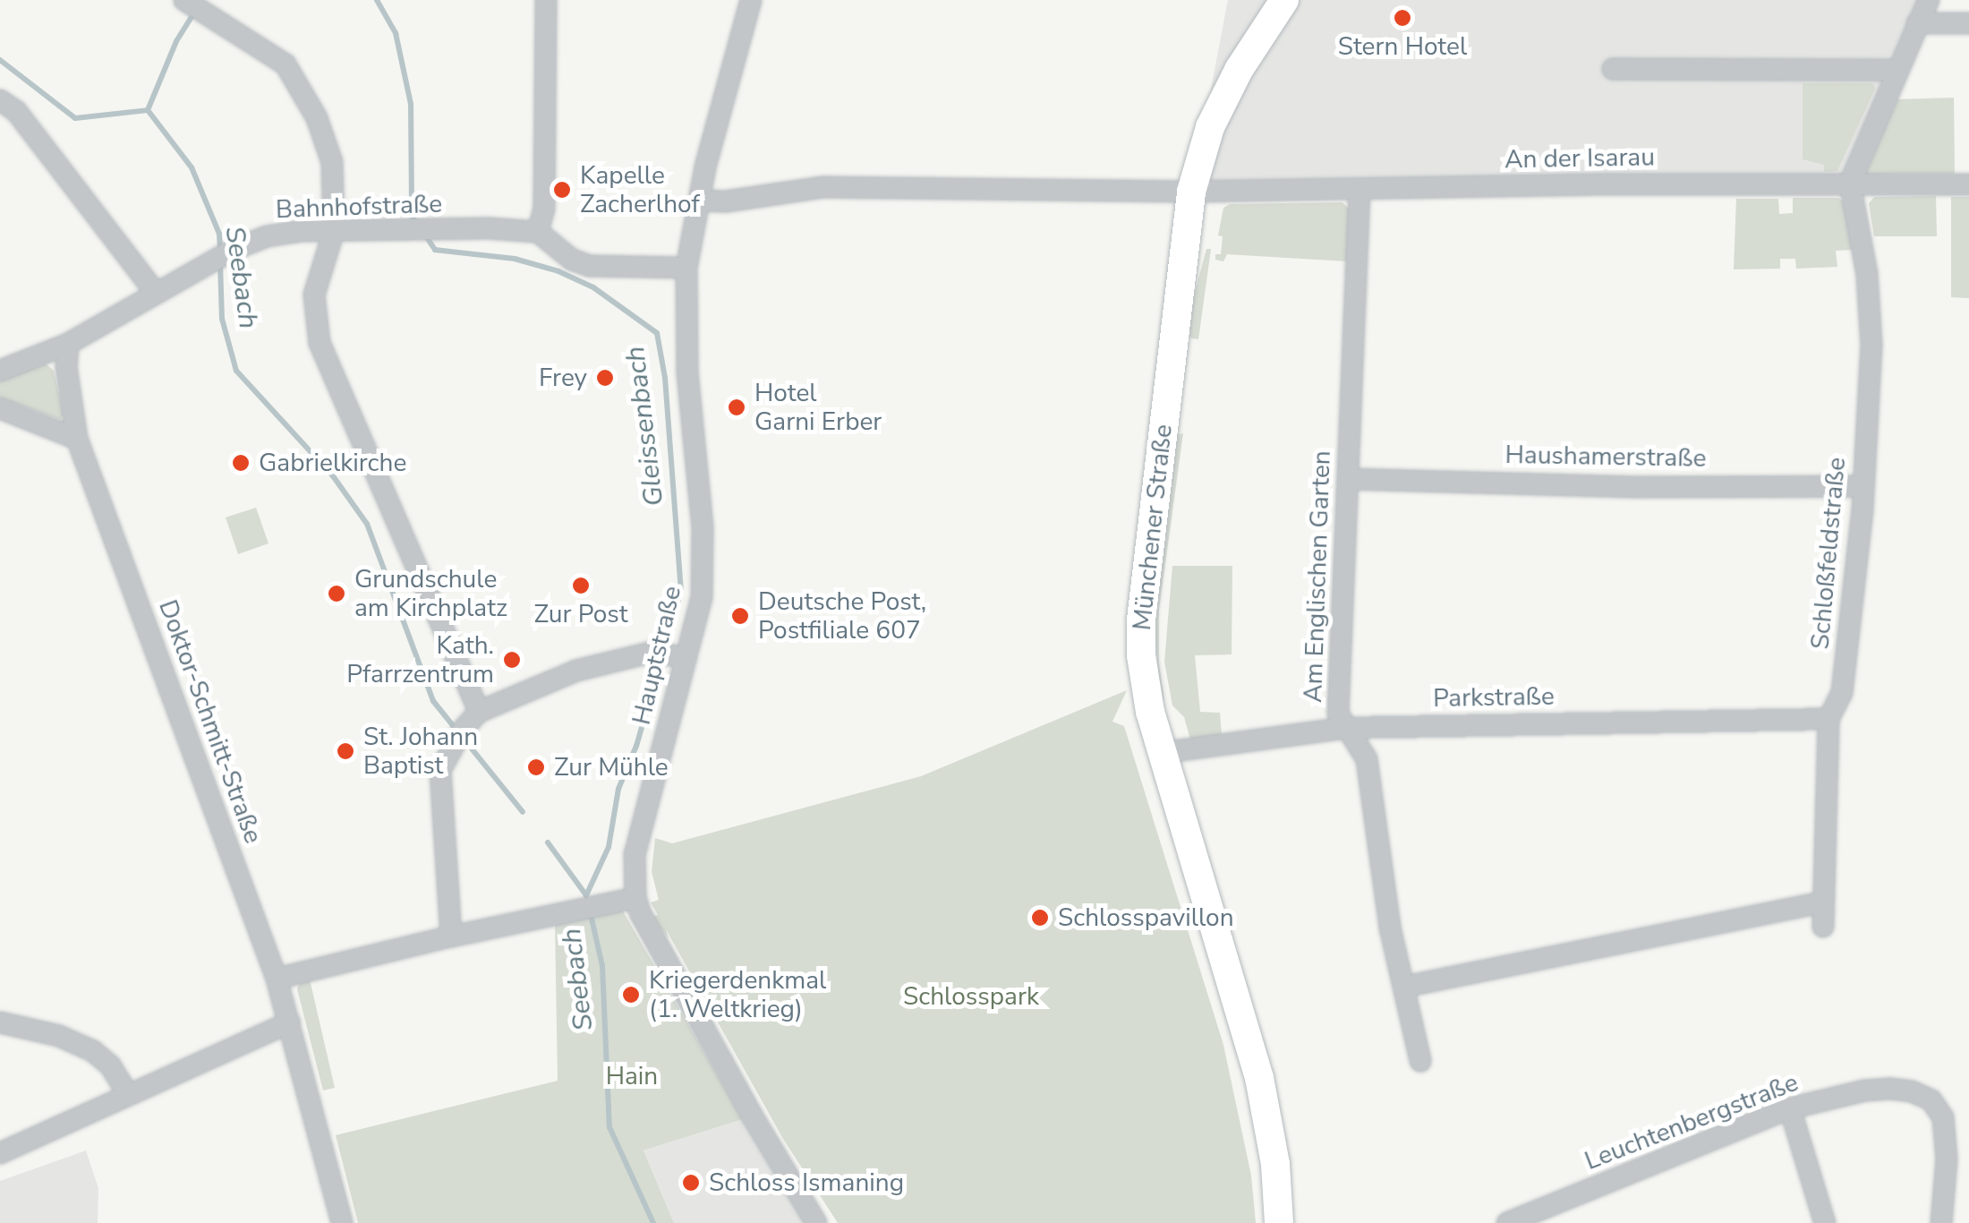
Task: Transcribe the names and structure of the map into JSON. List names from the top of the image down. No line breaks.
{"streets":{"main road":["Münchener Straße"],"street":["An der Isarau","Bahnhofstraße","Haushamerstraße","Schloßfeldstraße","Am Englischen Garten","Hauptstraße","Parkstraße","Doktor-Schmitt-Straße","Leuchtenbergstraße"]},"crossings":[["An der Isarau","Münchener Straße"],["An der Isarau","Schloßfeldstraße"],["An der Isarau","Am Englischen Garten"],["Bahnhofstraße","Doktor-Schmitt-Straße"],["Haushamerstraße","Schloßfeldstraße"],["Haushamerstraße","Am Englischen Garten"],["Münchener Straße","Parkstraße"],["Schloßfeldstraße","Parkstraße"],["Am Englischen Garten","Parkstraße"]],"water":["Seebach","Gleissenbach"],"parks":["Schlosspark","Hain"],"places":["Stern Hotel","Kapelle Zacherlhof","Frey","Hotel Garni Erber","Gabrielkirche","Zur Post","Grundschule am Kirchplatz","Deutsche Post, Postfiliale 607","Kath. Pfarrzentrum","St. Johann Baptist","Zur Mühle","Schlosspavillon","Kriegerdenkmal (1. Weltkrieg)","Schloss Ismaning"]}
